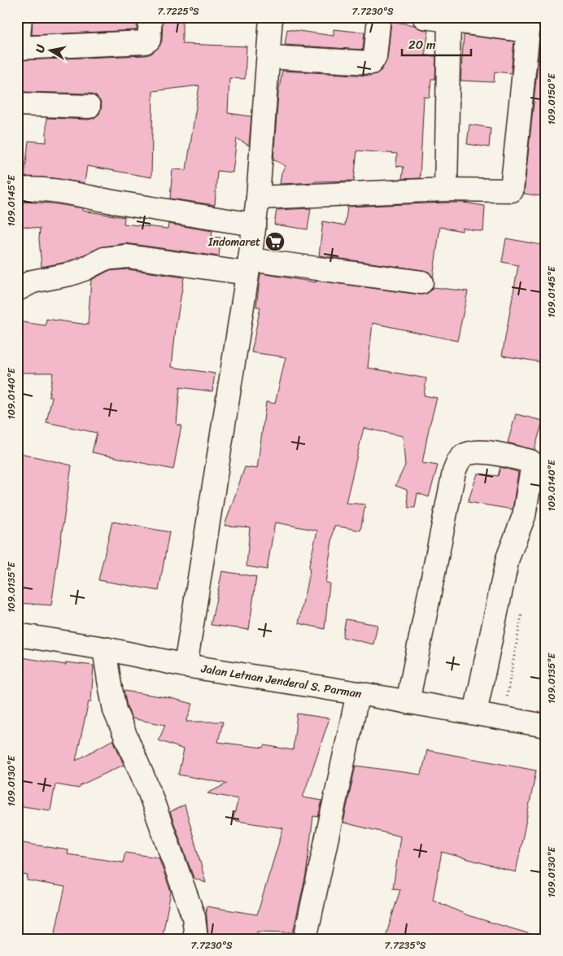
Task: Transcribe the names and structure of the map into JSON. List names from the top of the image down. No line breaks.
{"streets":{"street":["Jalan Letnan Jenderal S. Parman"]},"places":{"supermarket":["Indomaret"]},"scale_bar":"20 m","north":"left","coordinates":["7.7225°S","7.7230°S","109.0150°E","109.0145°E","109.0140°E","109.0135°E","109.0130°E","7.7235°S"]}
